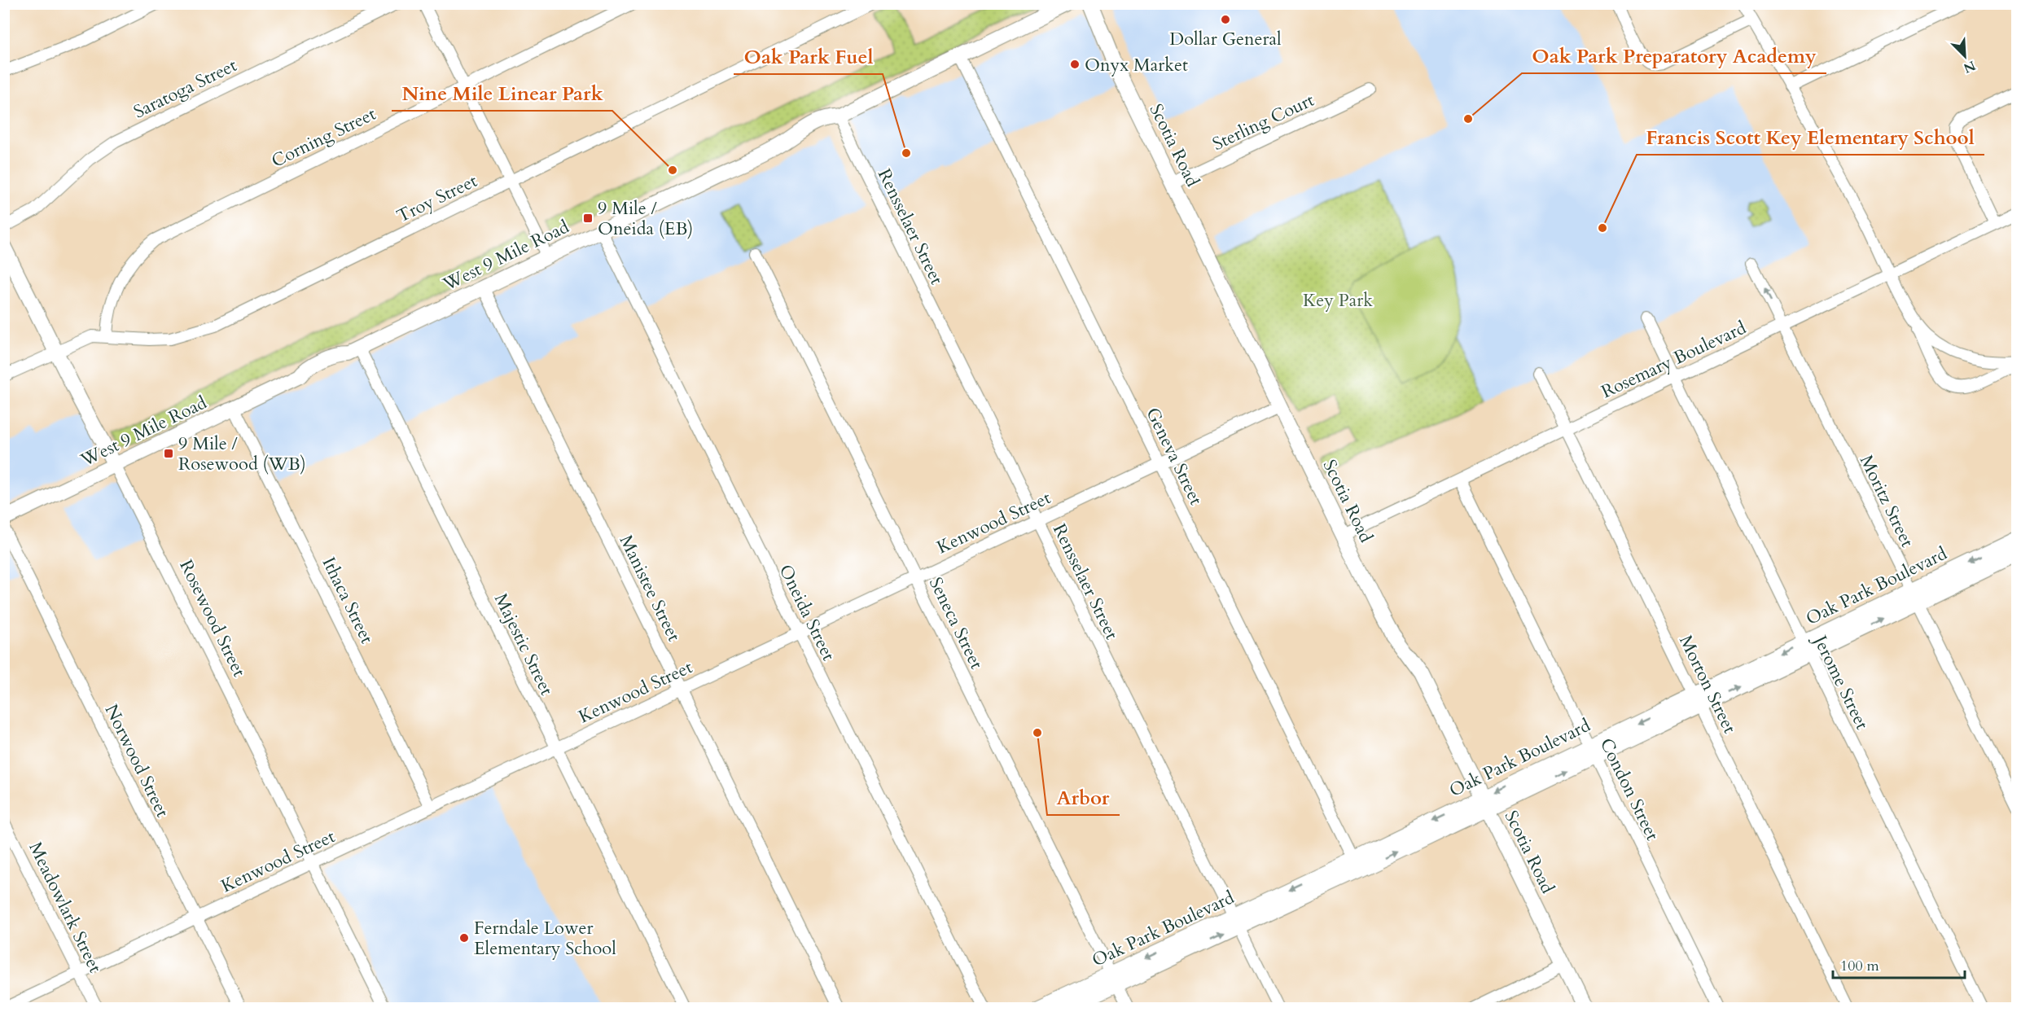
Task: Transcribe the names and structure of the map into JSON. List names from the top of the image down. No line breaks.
{"streets":{"street":["Saratoga Street","Sterling Court","Corning Street","Scotia Road","Troy Street","Rensselaer Street","West 9 Mile Road","Rosemary Boulevard","Geneva Street","Moritz Street","Kenwood Street","Oak Park Boulevard","Manistee Street","Ithaca Street","Oneida Street","Rosewood Street","Seneca Street","Majestic Street","Jerome Street","Morton Street","Norwood Street","Condon Street","Meadowlark Street"]},"crossings":[["Sterling Court","Scotia Road"],["Corning Street","Troy Street"],["Scotia Road","Rosemary Boulevard"],["Scotia Road","Kenwood Street"],["Scotia Road","Oak Park Boulevard"],["Troy Street","Rosewood Street"],["Rensselaer Street","West 9 Mile Road"],["Rensselaer Street","Kenwood Street"],["Rensselaer Street","Oak Park Boulevard"],["West 9 Mile Road","Geneva Street"],["West 9 Mile Road","Manistee Street"],["West 9 Mile Road","Ithaca Street"],["West 9 Mile Road","Oneida Street"],["West 9 Mile Road","Rosewood Street"],["West 9 Mile Road","Majestic Street"],["Rosemary Boulevard","Moritz Street"],["Rosemary Boulevard","Jerome Street"],["Rosemary Boulevard","Morton Street"],["Rosemary Boulevard","Condon Street"],["Geneva Street","Kenwood Street"],["Geneva Street","Oak Park Boulevard"],["Moritz Street","Oak Park Boulevard"],["Kenwood Street","Manistee Street"],["Kenwood Street","Ithaca Street"],["Kenwood Street","Oneida Street"],["Kenwood Street","Rosewood Street"],["Kenwood Street","Seneca Street"],["Kenwood Street","Majestic Street"],["Kenwood Street","Norwood Street"],["Kenwood Street","Meadowlark Street"],["Oak Park Boulevard","Seneca Street"],["Oak Park Boulevard","Jerome Street"],["Oak Park Boulevard","Morton Street"],["Oak Park Boulevard","Condon Street"]],"parks":["Key Park"],"places":{"other":["Dollar General","Onyx Market","Oak Park Preparatory Academy","Oak Park Fuel","Nine Mile Linear Park","Francis Scott Key Elementary School","Arbor","Ferndale Lower Elementary School"],"transit":["9 Mile / Oneida (EB)","9 Mile / Rosewood (WB)"]},"scale_bar":"100 m","north":"bottom right"}
